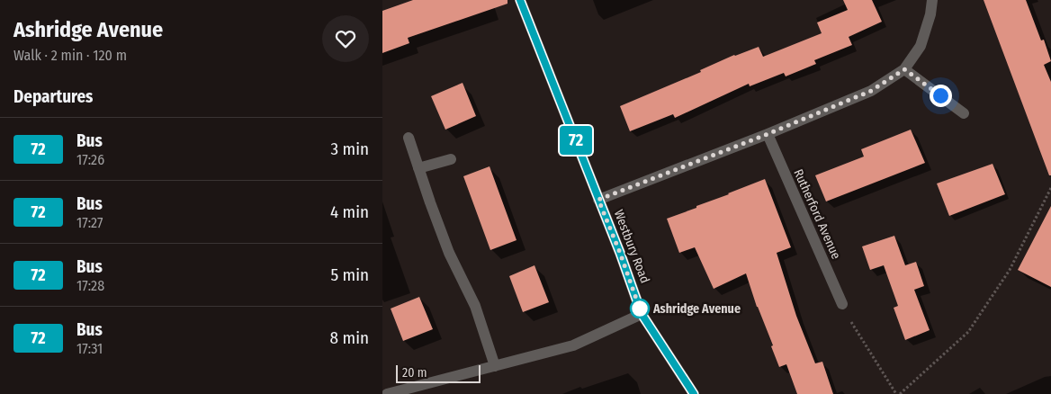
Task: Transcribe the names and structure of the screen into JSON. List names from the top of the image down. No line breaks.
{"streets":{"street":["Rutherford Avenue","Westbury Road"]},"places":["Ashridge Avenue"],"lines":["bus line 72"],"scale_bar":"20 m","page":{"heading":[["Ashridge Avenue","Walk · 2 min · 120 m"],"Departures"],"on_map":"72","list":[{"mark":"72","name":"Bus","note":"17:26","value":"3 min"},{"mark":"72","name":"Bus","note":"17:27","value":"4 min"},{"mark":"72","name":"Bus","note":"17:28","value":"5 min"},{"mark":"72","name":"Bus","note":"17:31","value":"8 min"}],"scale":"20 m"}}
